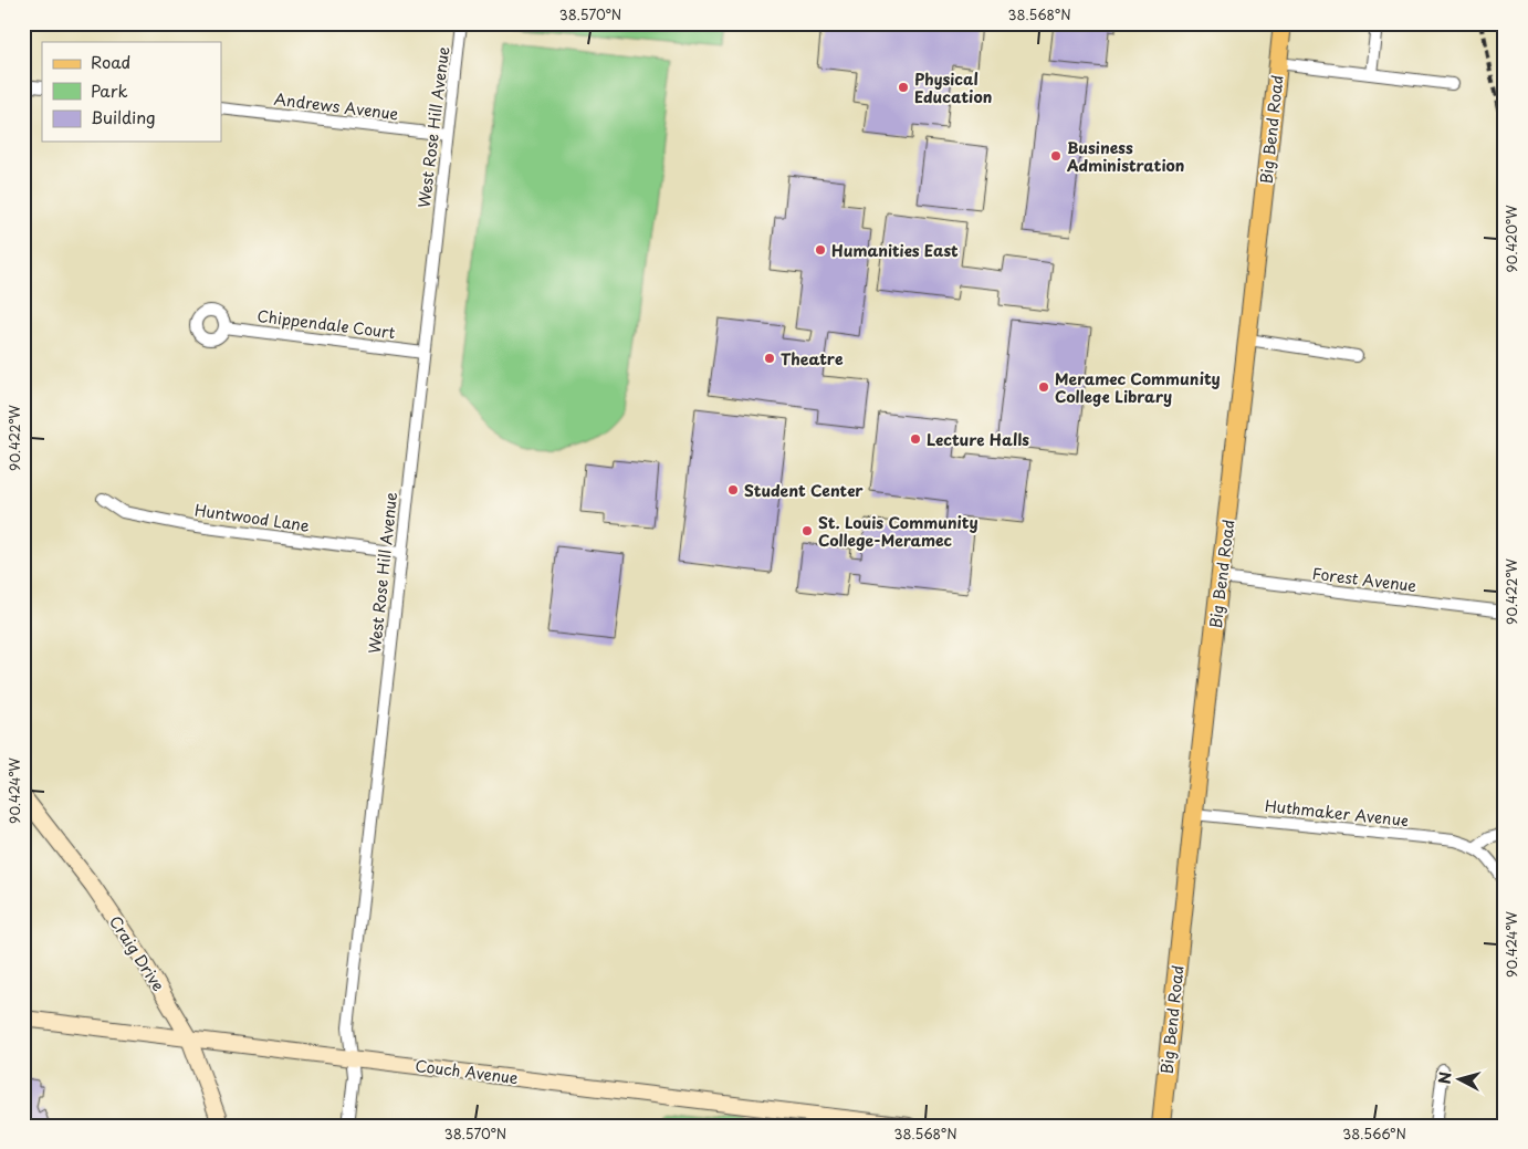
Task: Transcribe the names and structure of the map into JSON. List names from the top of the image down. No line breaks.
{"streets":{"main road":["Big Bend Road"],"street":["Andrews Avenue","West Rose Hill Avenue","Chippendale Court","Huntwood Lane","Forest Avenue","Huthmaker Avenue","Craig Drive","Couch Avenue"]},"crossings":[["Andrews Avenue","West Rose Hill Avenue"],["West Rose Hill Avenue","Chippendale Court"],["West Rose Hill Avenue","Huntwood Lane"],["West Rose Hill Avenue","Couch Avenue"],["Big Bend Road","Forest Avenue"],["Big Bend Road","Huthmaker Avenue"],["Craig Drive","Couch Avenue"]],"places":["Physical Education","Business Administration","Humanities East","Theatre","Meramec Community College Library","Lecture Halls","Student Center","St. Louis Community College-Meramec"],"legend":["Road","Park","Building"],"north":"left","coordinates":["38.570°N","38.568°N","90.420°W","90.422°W","90.424°W","38.566°N"]}
